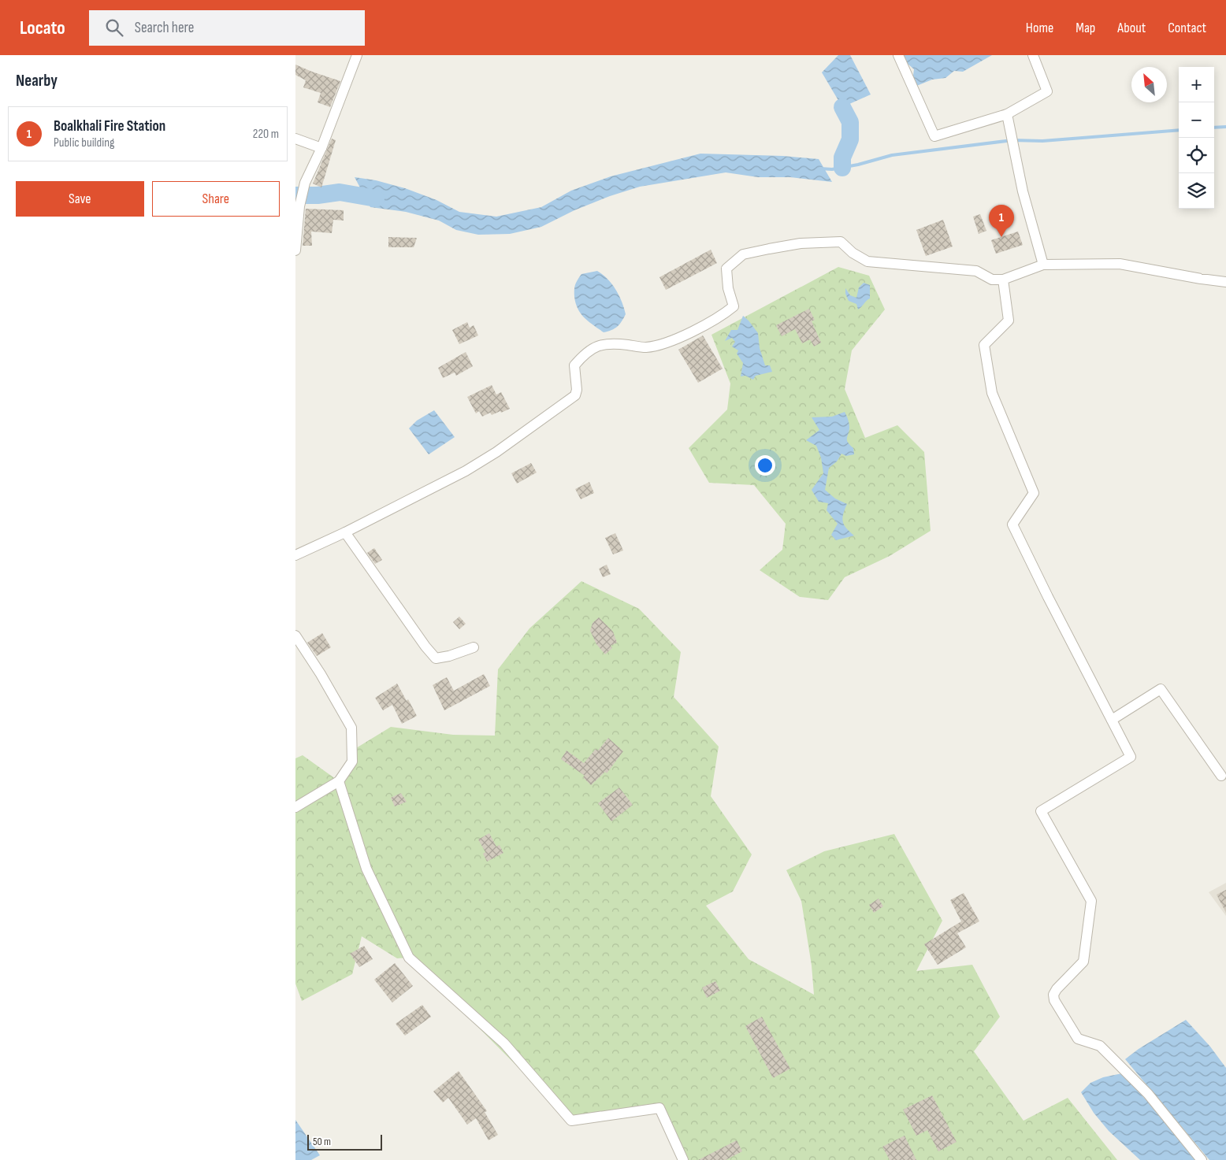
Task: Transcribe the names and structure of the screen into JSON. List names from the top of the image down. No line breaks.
{"scale_bar":"50 m","north":"top left","page":{"header":"Locato","search":"Search here","nav":["Home","Map","About","Contact"],"heading":"Nearby","map_buttons":["+","−"],"list":[{"mark":"1","name":"Boalkhali Fire Station","note":"Public building","value":"220 m"}],"buttons":["Save","Share"],"pins":"1","scale":"50 m"}}
